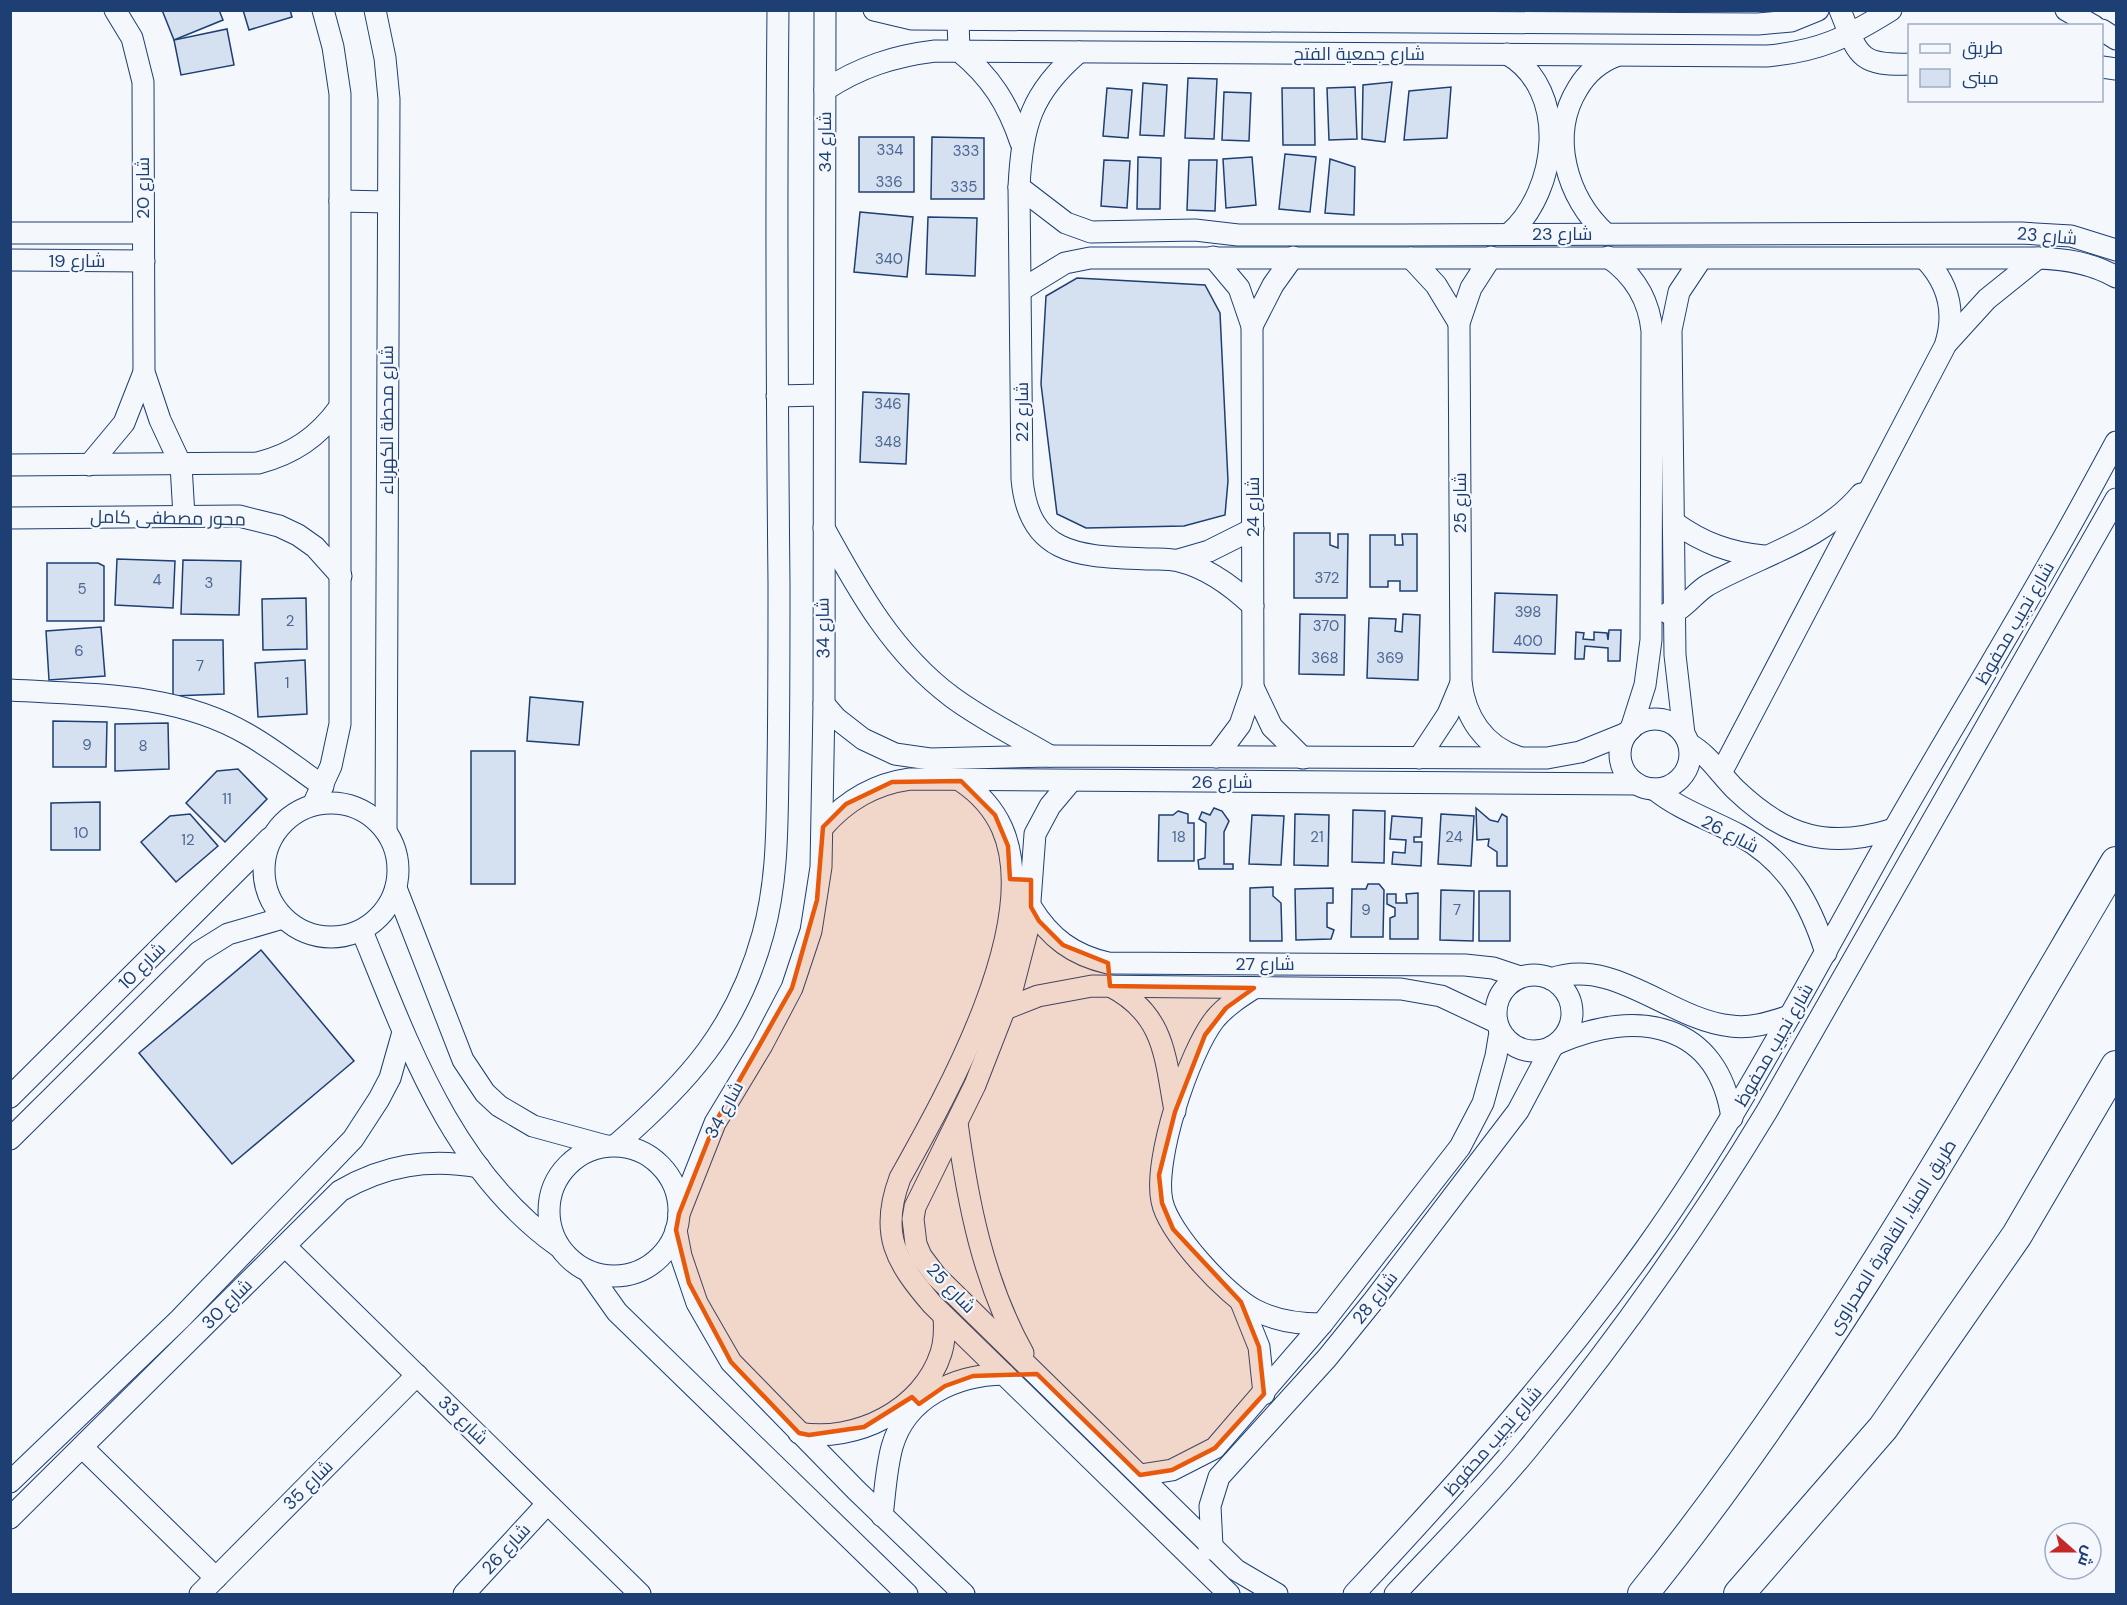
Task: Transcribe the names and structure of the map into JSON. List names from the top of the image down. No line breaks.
{"streets":{"highway":["طريق المنيا, القاهرة الصحراوى"],"street":["شارع جمعية الفتح","شارع 34","شارع 20","شارع 23","شارع 19","شارع 22","شارع محطة الكهرباء","شارع 25","شارع 24","محور مصطفى كامل","شارع نجيب محفوظ","شارع 26","شارع 27","شارع 10","شارع 28","شارع 30","شارع 33","شارع 35"]},"crossings":[["شارع جمعية الفتح","شارع 34"],["شارع جمعية الفتح","شارع 22"],["شارع 34","شارع 26"],["شارع 20","شارع 19"],["شارع 20","محور مصطفى كامل"],["شارع 23","شارع 22"],["شارع 23","شارع 25"],["شارع 23","شارع 24"],["شارع 22","شارع 24"],["شارع محطة الكهرباء","شارع 10"],["شارع 25","شارع 26"],["شارع 25","شارع 27"],["شارع 25","شارع 28"],["شارع 24","شارع 26"],["شارع نجيب محفوظ","شارع 26"],["شارع 26","شارع 33"],["شارع 27","شارع 28"],["شارع 30","شارع 33"],["شارع 33","شارع 35"]],"house_numbers":["334","333","336","335","340","346","348","372","4","3","5","398","2","370","400","6","368","369","7","1","9","8","11","10","18","21","24","12","9","7"],"legend":["طريق","مبنى"],"north":"right"}
